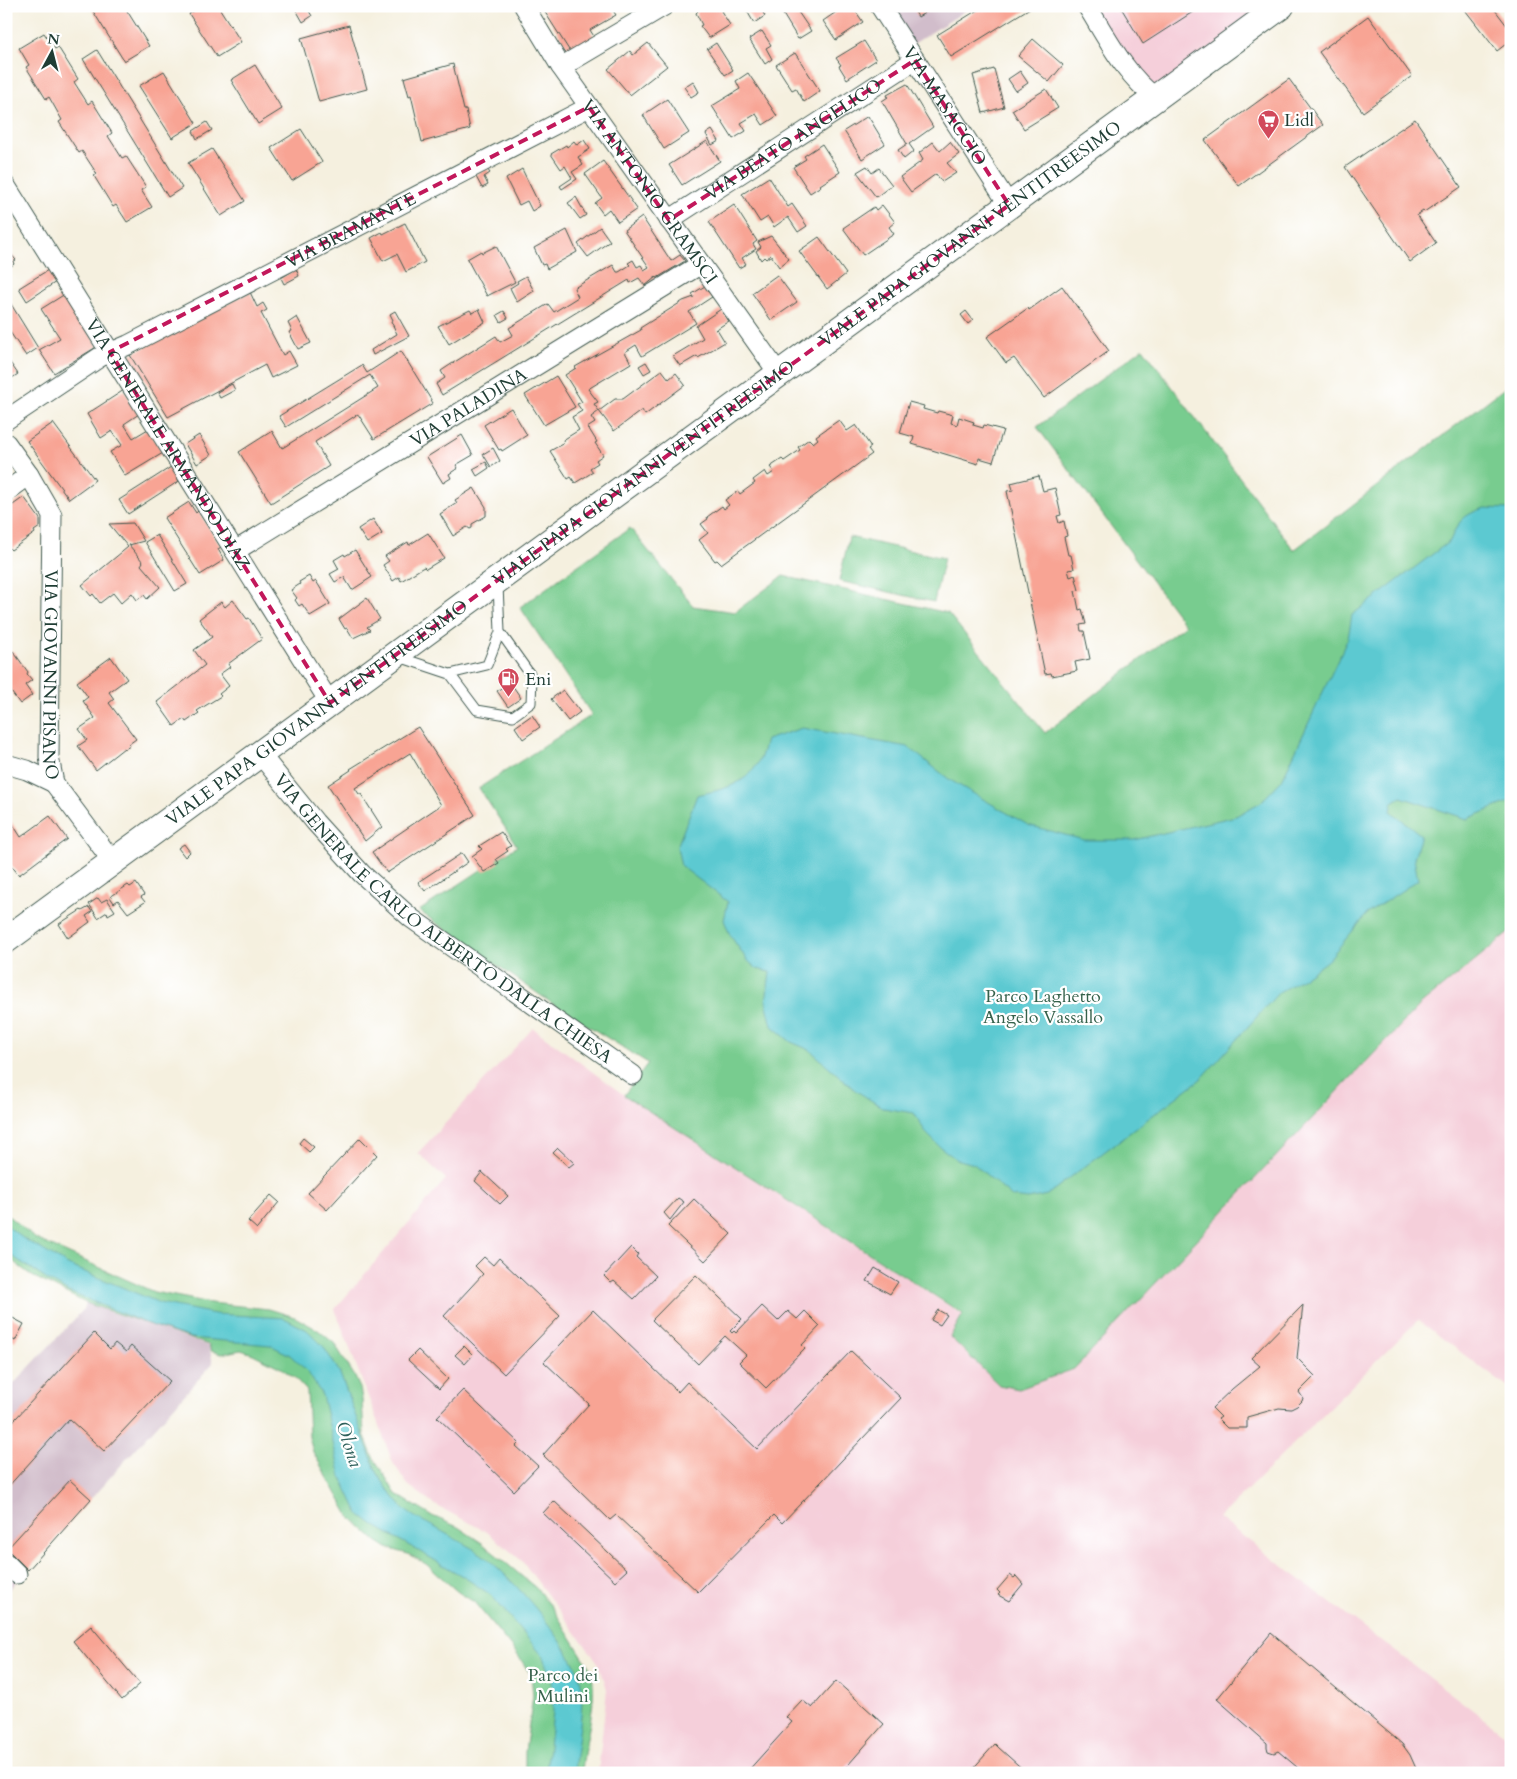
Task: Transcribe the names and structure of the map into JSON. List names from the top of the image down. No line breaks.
{"streets":{"street":["VIA MASACCIO","VIA BEATO ANGELICO","VIA ANTONIO GRAMSCI","VIA BRAMANTE","VIALE PAPA GIOVANNI VENTITREESIMO","VIA PALADINA","VIA GENERALE ARMANDO DIAZ","VIA GIOVANNI PISANO","VIA GENERALE CARLO ALBERTO DALLA CHIESA"]},"crossings":[["VIA MASACCIO","VIA BEATO ANGELICO"],["VIA MASACCIO","VIALE PAPA GIOVANNI VENTITREESIMO"],["VIA BEATO ANGELICO","VIA ANTONIO GRAMSCI"],["VIA ANTONIO GRAMSCI","VIA BRAMANTE"],["VIA ANTONIO GRAMSCI","VIALE PAPA GIOVANNI VENTITREESIMO"],["VIA ANTONIO GRAMSCI","VIA PALADINA"],["VIA BRAMANTE","VIA GENERALE ARMANDO DIAZ"],["VIALE PAPA GIOVANNI VENTITREESIMO","VIA GENERALE ARMANDO DIAZ"],["VIALE PAPA GIOVANNI VENTITREESIMO","VIA GIOVANNI PISANO"],["VIALE PAPA GIOVANNI VENTITREESIMO","VIA GENERALE CARLO ALBERTO DALLA CHIESA"],["VIA PALADINA","VIA GENERALE ARMANDO DIAZ"]],"water":["Olona"],"parks":["Parco Laghetto Angelo Vassallo","Parco dei Mulini"],"places":{"supermarket":["Lidl"],"fuel station":["Eni"]},"north":"top"}
